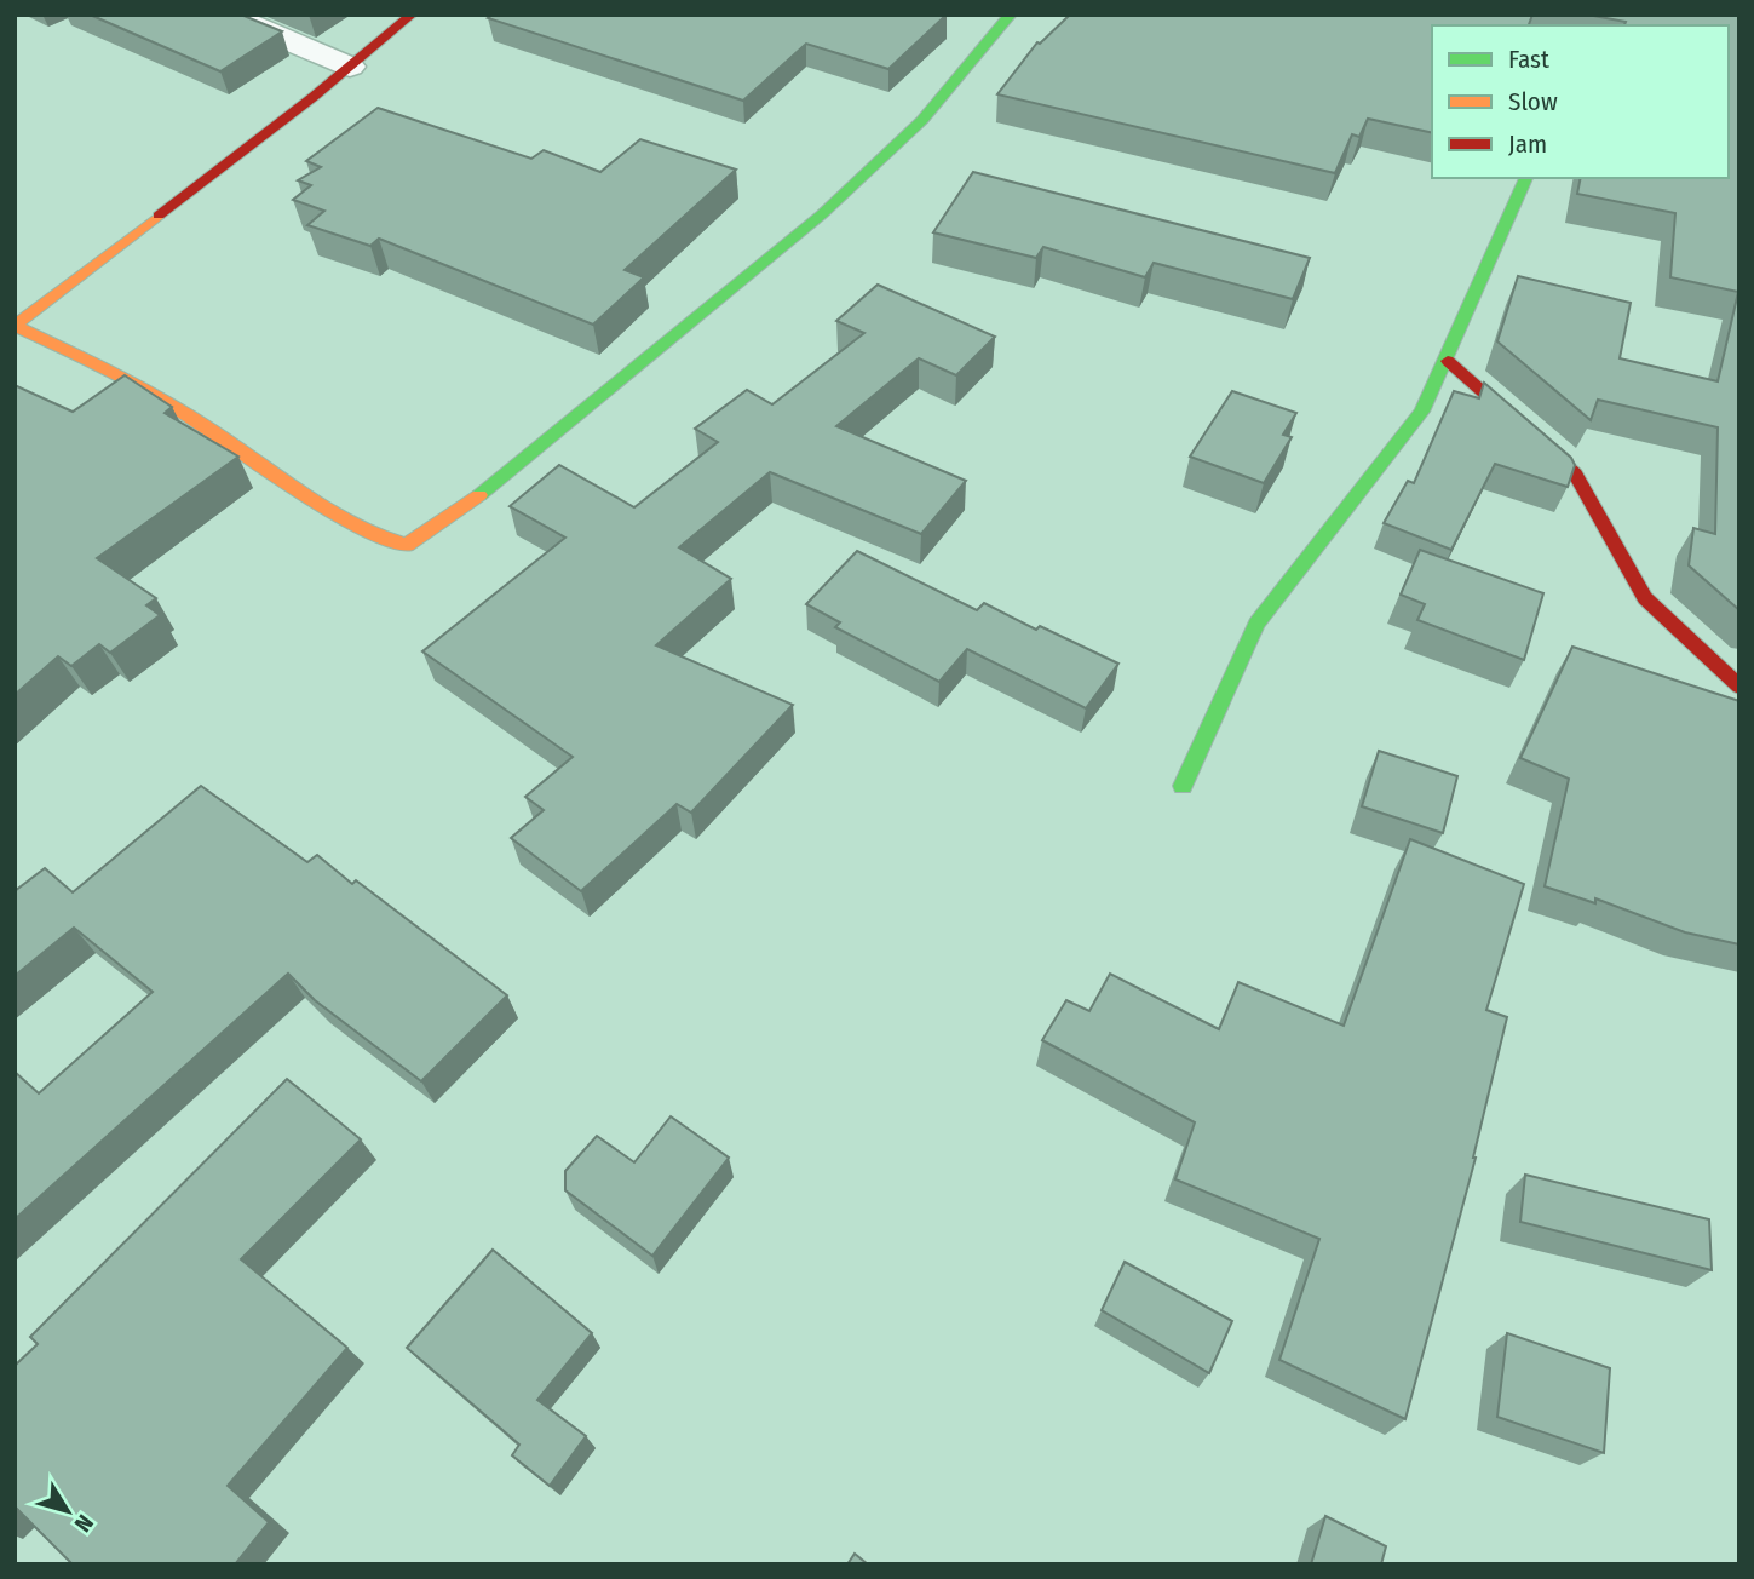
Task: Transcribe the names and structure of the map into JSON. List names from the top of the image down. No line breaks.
{"legend":["Fast","Slow","Jam"],"north":"bottom right"}
